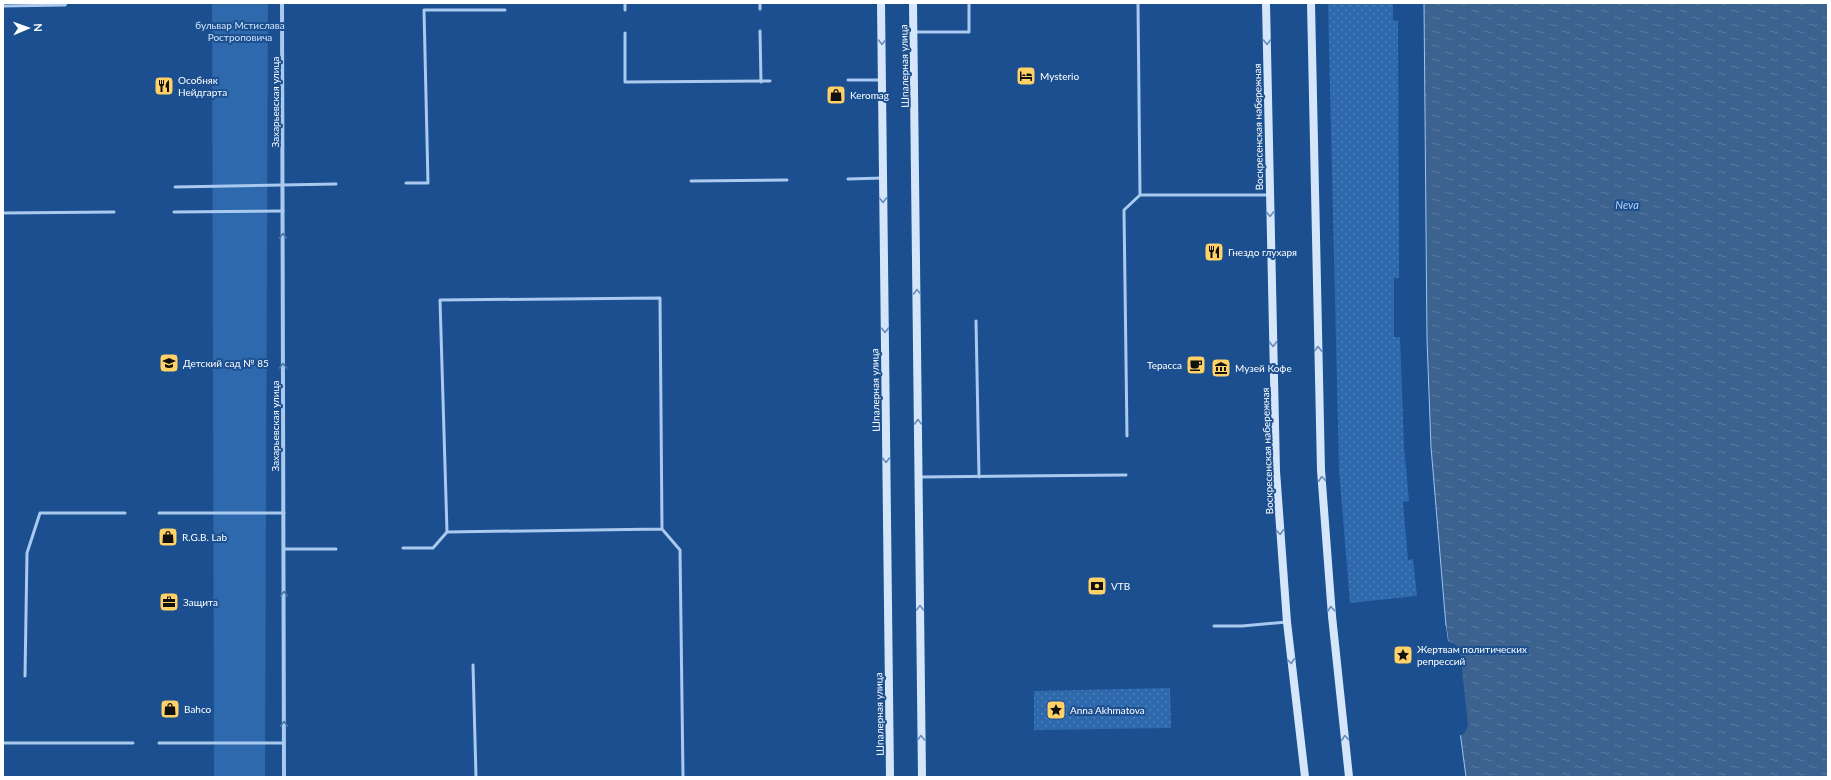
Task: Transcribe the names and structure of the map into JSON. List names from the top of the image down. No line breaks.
{"streets":{"street":["Шпалерная улица","Захарьевская улица","Воскресенская набережная"]},"one_way":["Захарьевская улица"],"water":["Neva"],"parks":["бульвар Мстислава Ростроповича"],"places":{"hotel":["Mysterio"],"restaurant":["Особняк Нейдгарта","Гнездо глухаря"],"shop":["Keromag","R.G.B. Lab","Bahco"],"school or university":["Детский сад № 85"],"cafe":["Терасса"],"museum":["Музей Кофе"],"bank":["VTB"],"office":["Защита"],"place":["Жертвам политических репрессий","Anna Akhmatova"]},"north":"right"}
